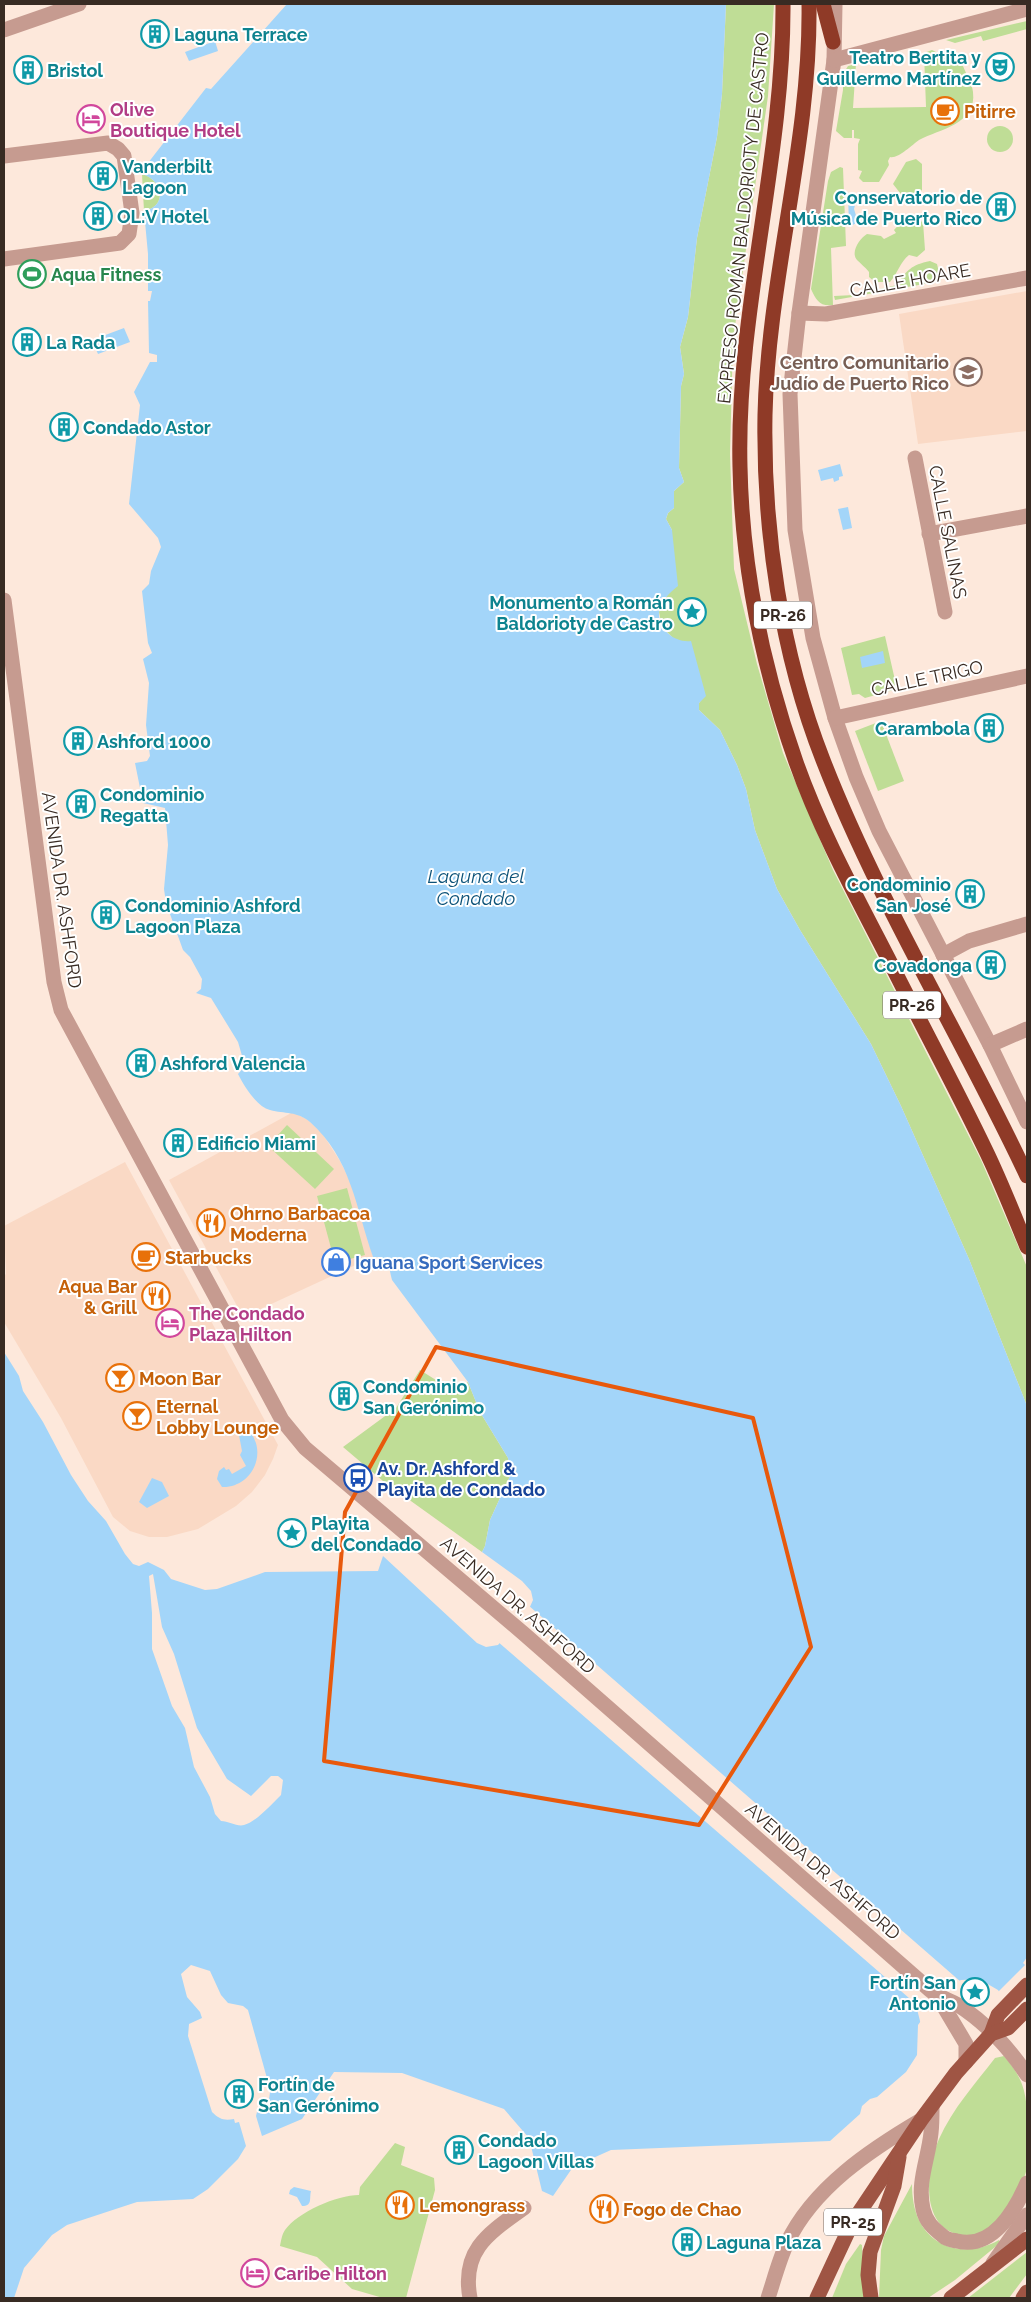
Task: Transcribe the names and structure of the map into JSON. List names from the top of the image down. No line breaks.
{"streets":{"highway":["EXPRESO ROMÁN BALDORIOTY DE CASTRO","PR-26"],"main road":["PR-25"],"street":["CALLE HOARE","CALLE SALINAS","CALLE TRIGO","AVENIDA DR. ASHFORD"]},"water":["Laguna del Condado"],"places":{"building":["Laguna Terrace","Bristol","Vanderbilt Lagoon","Conservatorio de Música de Puerto Rico","OL:V Hotel","La Rada","Condado Astor","Carambola","Ashford 1000","Condominio Regatta","Condominio San José","Condominio Ashford Lagoon Plaza","Covadonga","Ashford Valencia","Edificio Miami","Condominio San Gerónimo","Fortín de San Gerónimo","Condado Lagoon Villas","Laguna Plaza"],"theatre":["Teatro Bertita y Guillermo Martínez"],"cafe":["Pitirre","Starbucks"],"hotel":["Olive Boutique Hotel","The Condado Plaza Hilton","Caribe Hilton"],"sports":["Aqua Fitness"],"school or university":["Centro Comunitario Judío de Puerto Rico"],"place":["Monumento a Román Baldorioty de Castro","Playita del Condado","Fortín San Antonio"],"restaurant":["Ohrno Barbacoa Moderna","Aqua Bar & Grill","Lemongrass","Fogo de Chao"],"shop":["Iguana Sport Services"],"bar":["Moon Bar","Eternal Lobby Lounge"],"bus stop":["Av. Dr. Ashford & Playita de Condado"]}}
